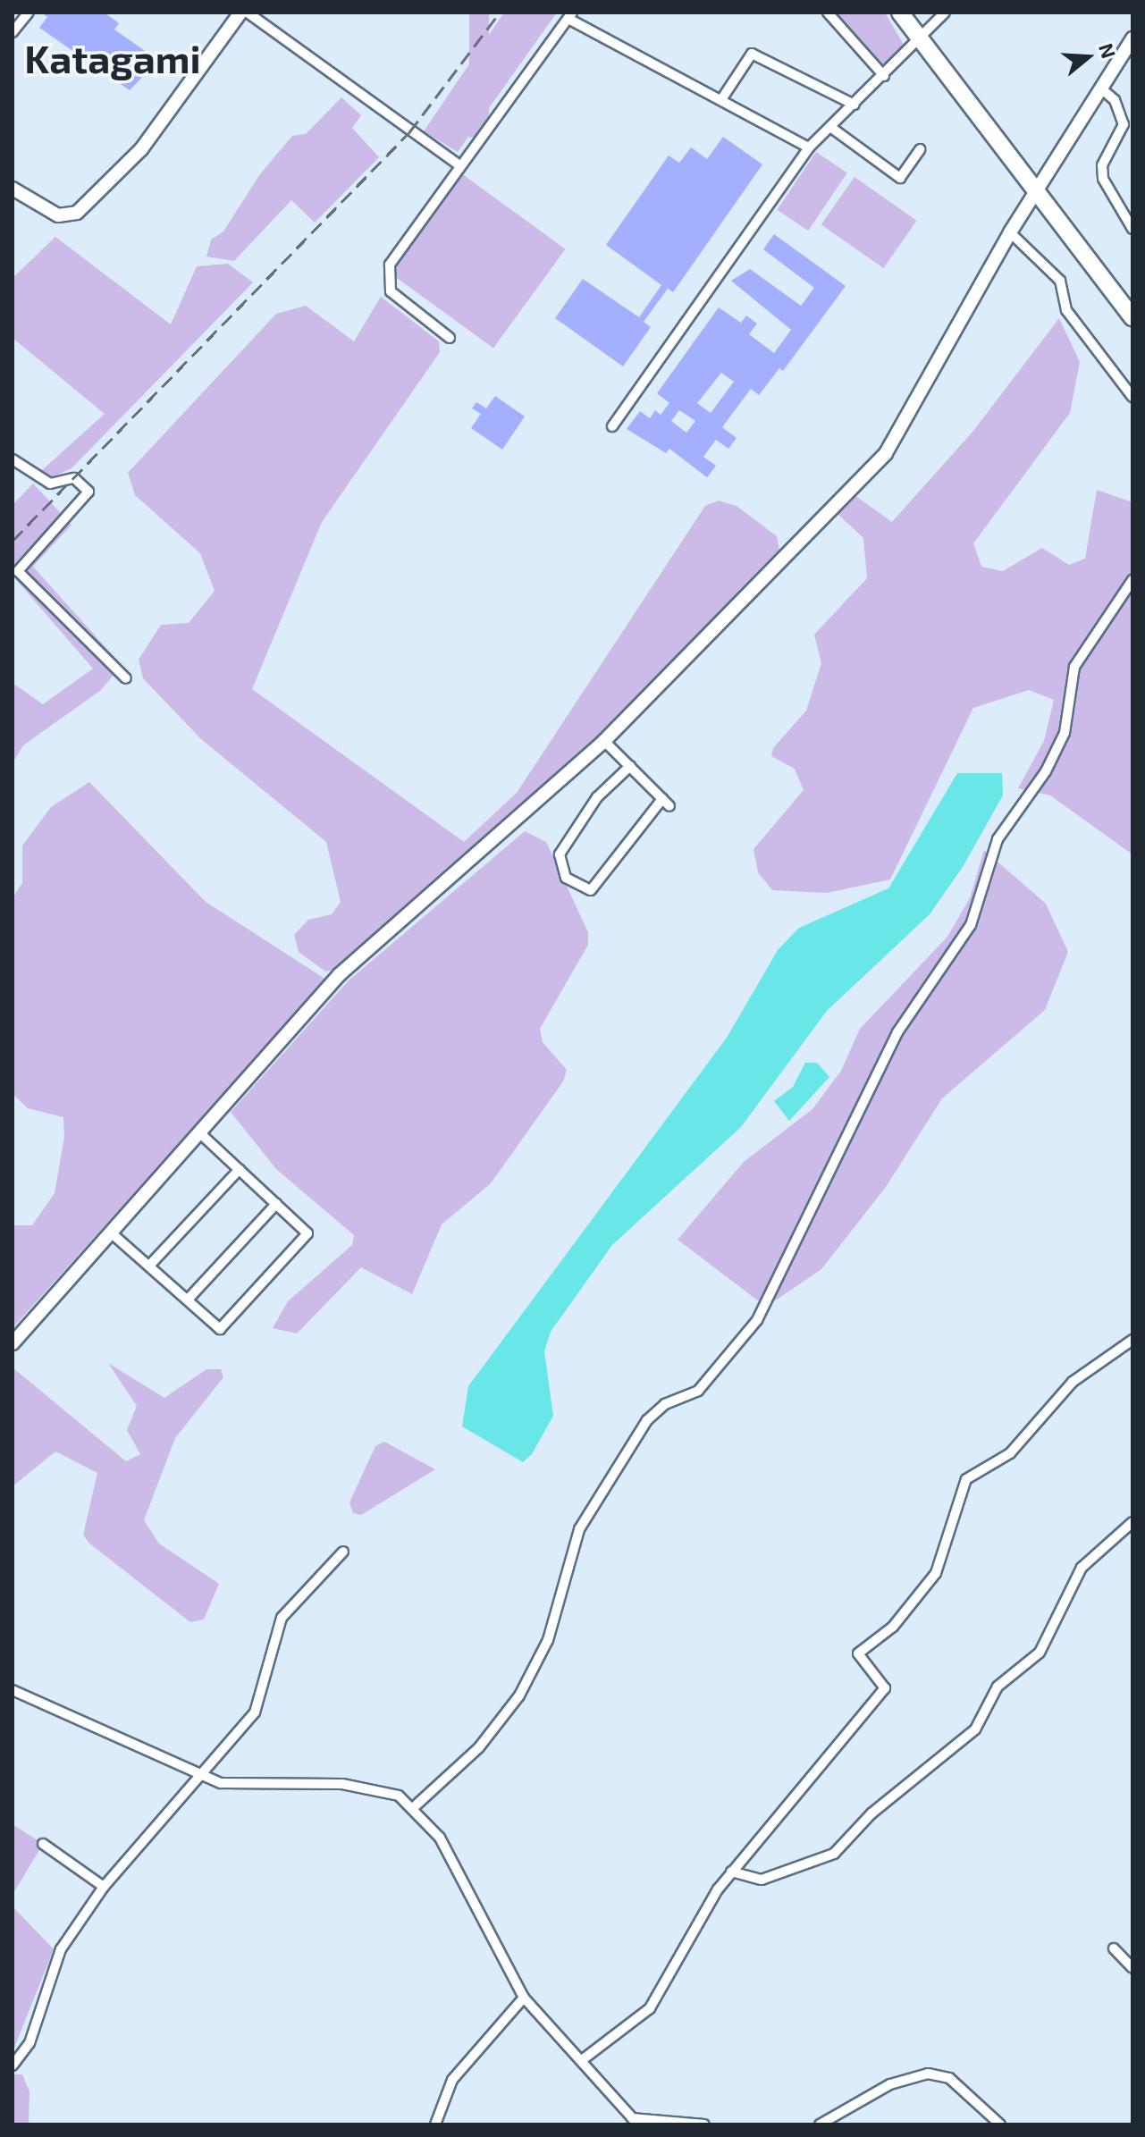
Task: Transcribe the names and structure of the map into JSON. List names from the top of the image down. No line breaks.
{"districts":["Katagami"],"north":"right"}
